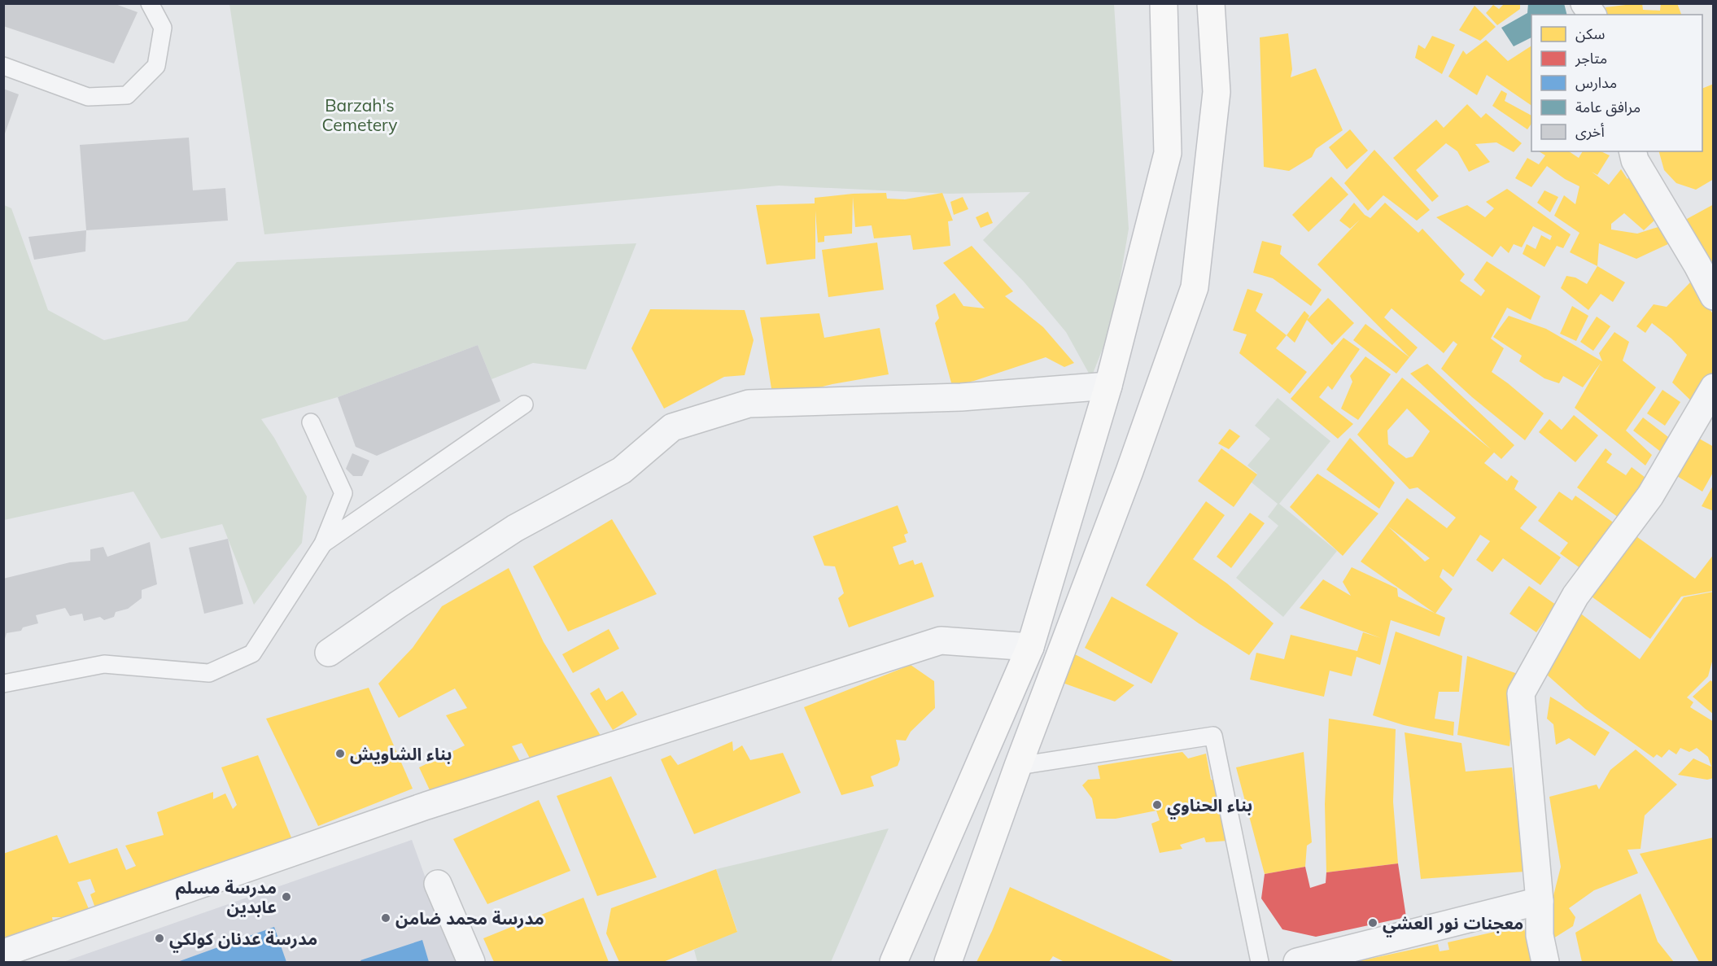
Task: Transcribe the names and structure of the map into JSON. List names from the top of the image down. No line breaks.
{"parks":["Barzah's Cemetery"],"places":["بناء الشاويش","بناء الحناوي","مدرسة مسلم عابدين","مدرسة محمد ضامن","معجنات نور العشي","مدرسة عدنان كولكي"],"legend":["سكن","متاجر","مدارس","مرافق عامة","أخرى"]}
